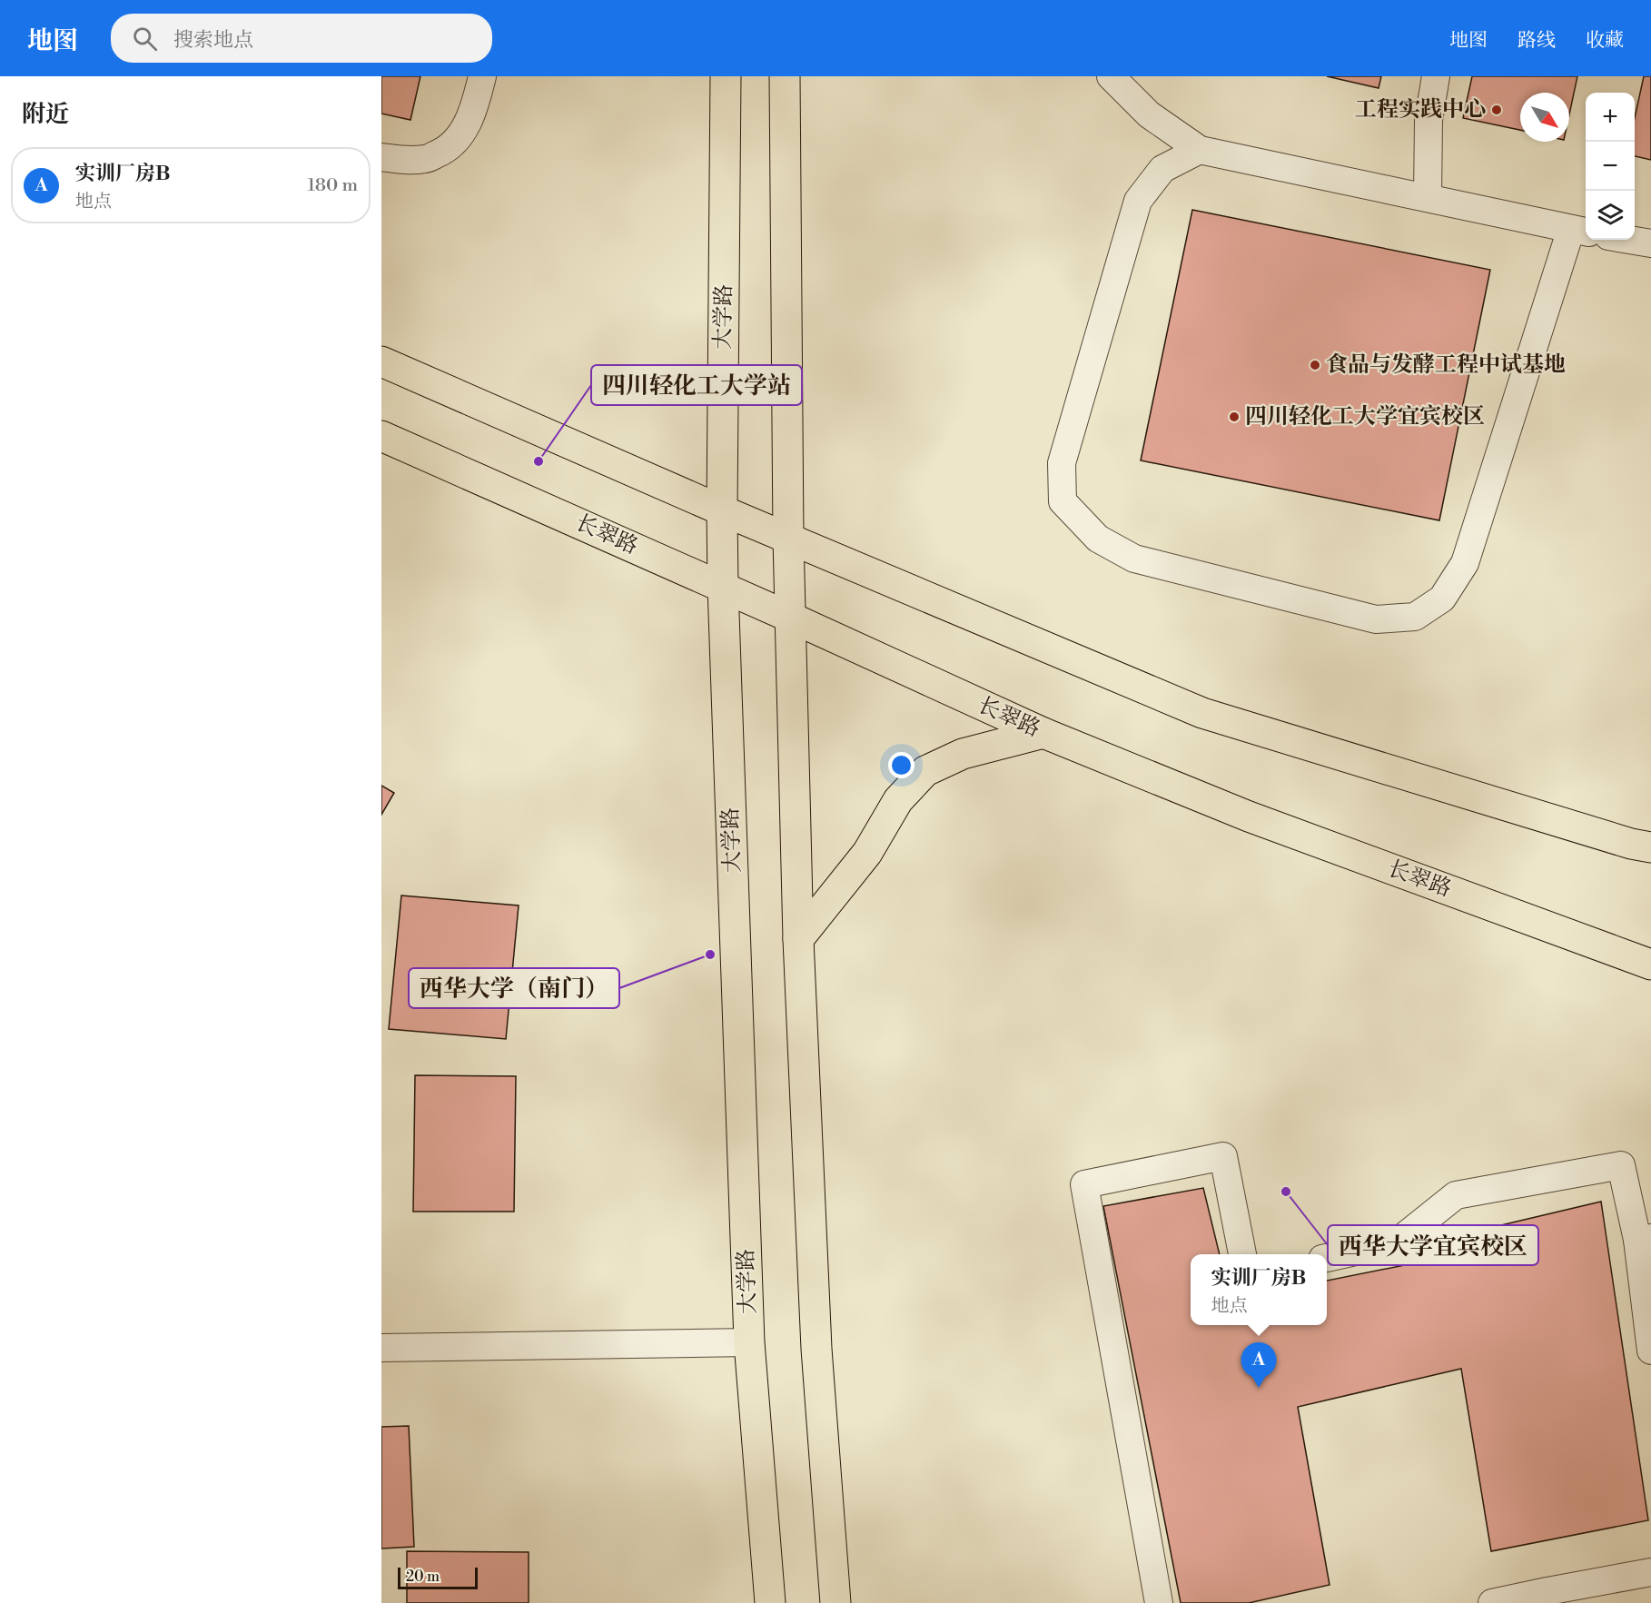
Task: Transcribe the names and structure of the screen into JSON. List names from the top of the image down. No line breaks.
{"streets":{"main road":["大学路","长翠路"]},"crossings":[["大学路","长翠路"]],"places":["工程实践中心","食品与发酵工程中试基地","四川轻化工大学宜宾校区","四川轻化工大学站","西华大学（南门）","西华大学宜宾校区"],"scale_bar":"20 m","north":"bottom right","page":{"header":"地图","search":"搜索地点","nav":["地图","路线","收藏"],"heading":"附近","map_buttons":["+","−"],"list":[{"mark":"A","name":"实训厂房B","note":"地点","value":"180 m"}],"popup":["实训厂房B","地点"],"pins":"A","scale":"20 m"}}
